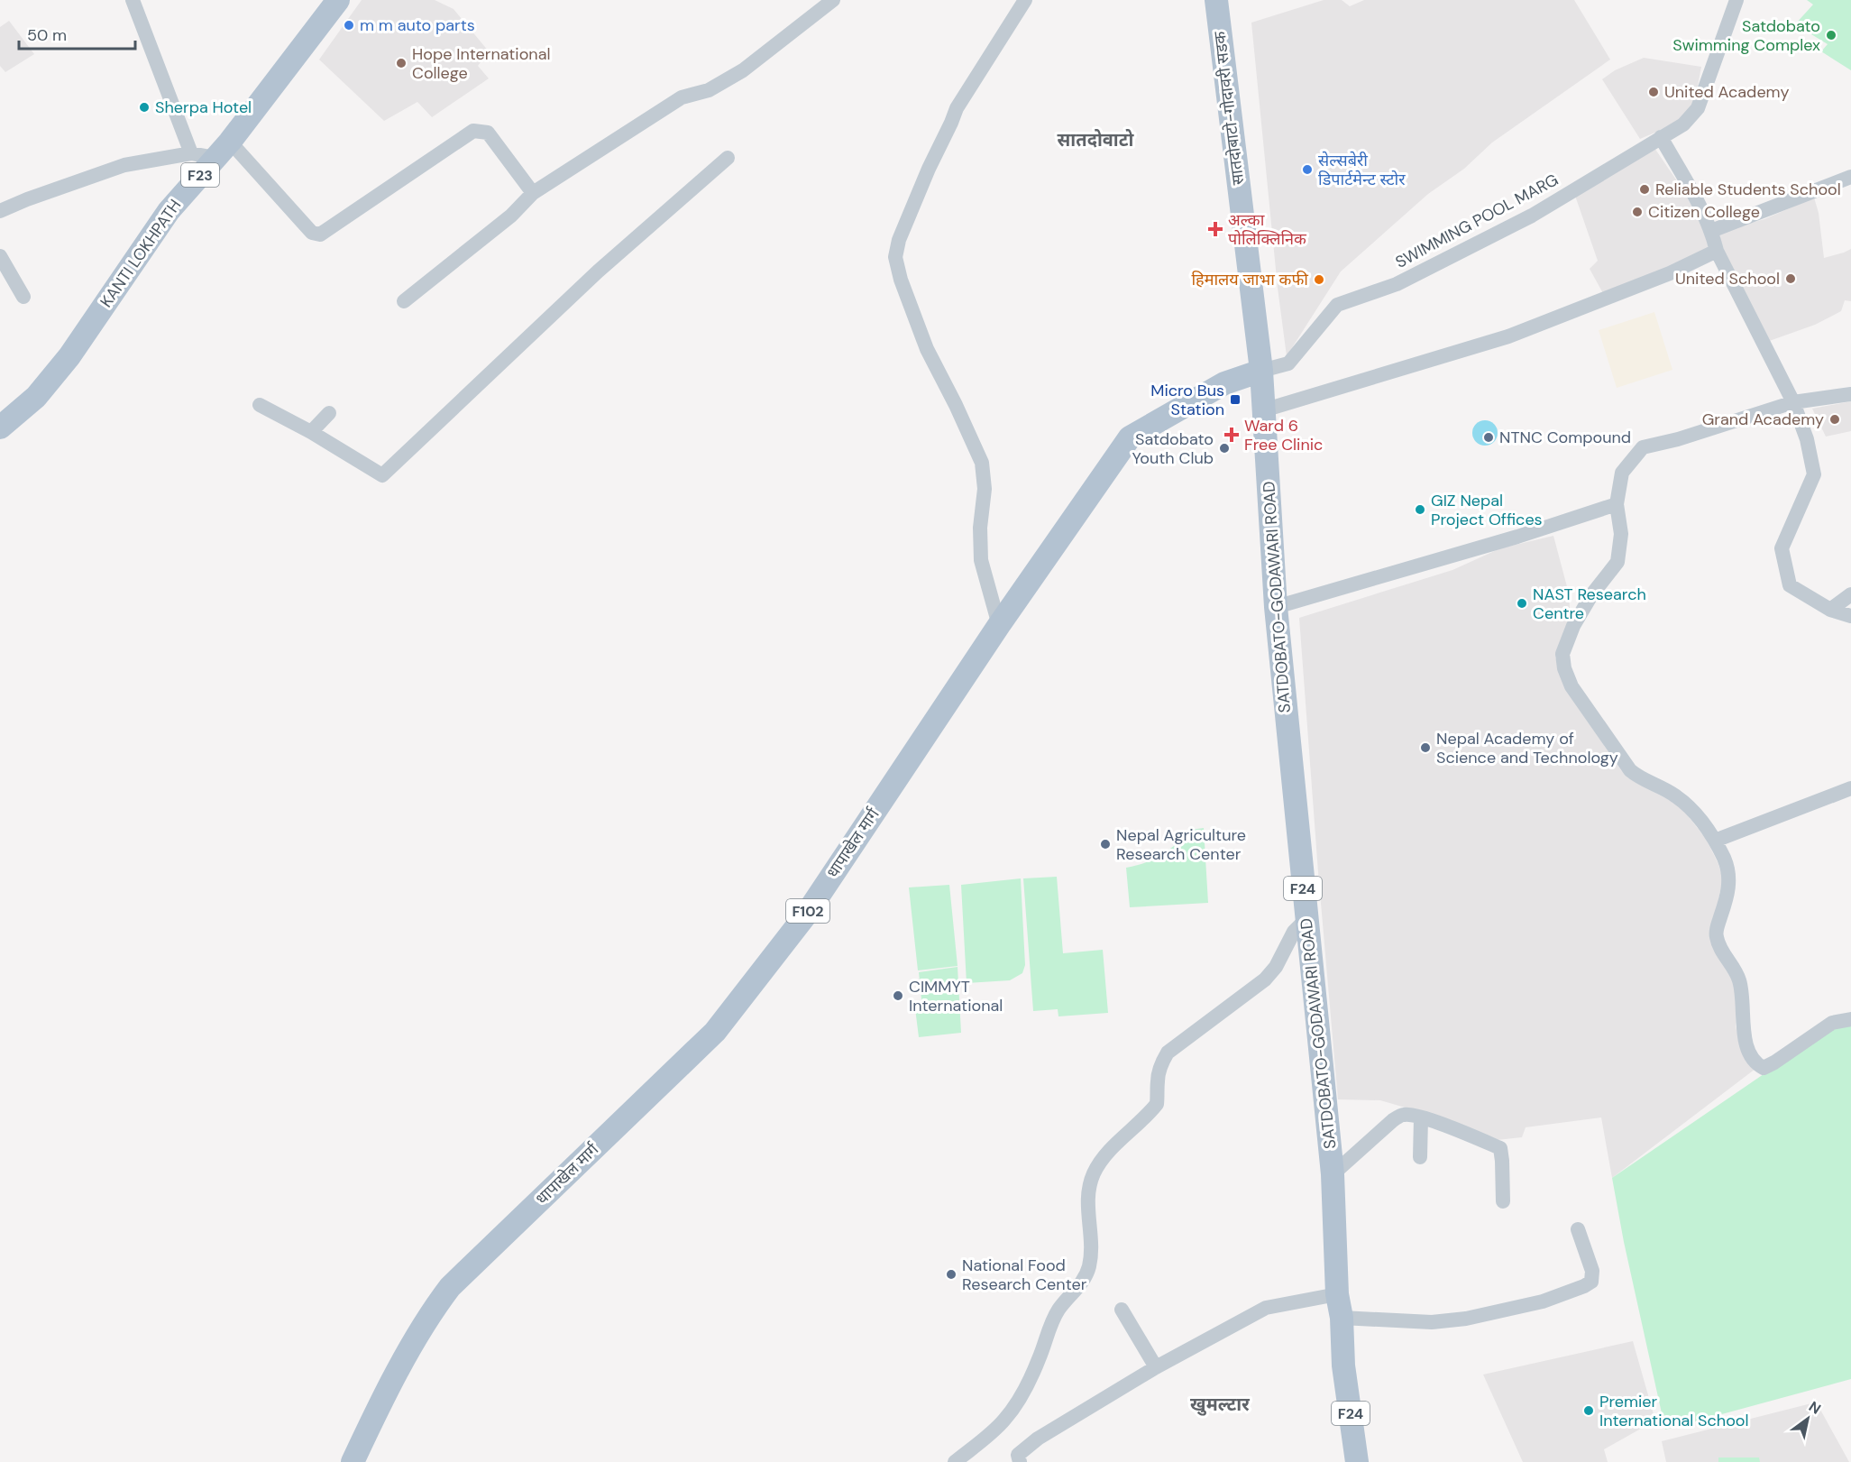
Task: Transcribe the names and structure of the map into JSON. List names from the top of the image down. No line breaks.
{"streets":{"main road":["सातदोबाटो-गोदावरी सडक","F23","KANTI LOKHPATH","SATDOBATO-GODAWARI ROAD","धापाखेल मार्ग","F24","F102"],"street":["SWIMMING POOL MARG"]},"crossings":[["सातदोबाटो-गोदावरी सडक","SWIMMING POOL MARG"],["सातदोबाटो-गोदावरी सडक","SATDOBATO-GODAWARI ROAD"],["सातदोबाटो-गोदावरी सडक","धापाखेल मार्ग"],["SWIMMING POOL MARG","धापाखेल मार्ग"]],"districts":["सातदोवाटो","खुमल्टार"],"places":{"other":["m m auto parts","Satdobato Swimming Complex","Hope International College","United Academy","Sherpa Hotel","सेल्सबेरी डिपार्टमेन्ट स्टोर","Reliable Students School","Citizen College","United School","हिमालय जाभा कफी","Grand Academy","NTNC Compound","Satdobato Youth Club","GIZ Nepal Project Offices","NAST Research Centre","Nepal Academy of Science and Technology","Nepal Agriculture Research Center","CIMMYT International","National Food Research Center","Premier International School"],"health":["अल्का पोलिक्लिनिक","Ward 6 Free Clinic"],"transit":["Micro Bus Station"]},"scale_bar":"50 m","north":"top right"}
